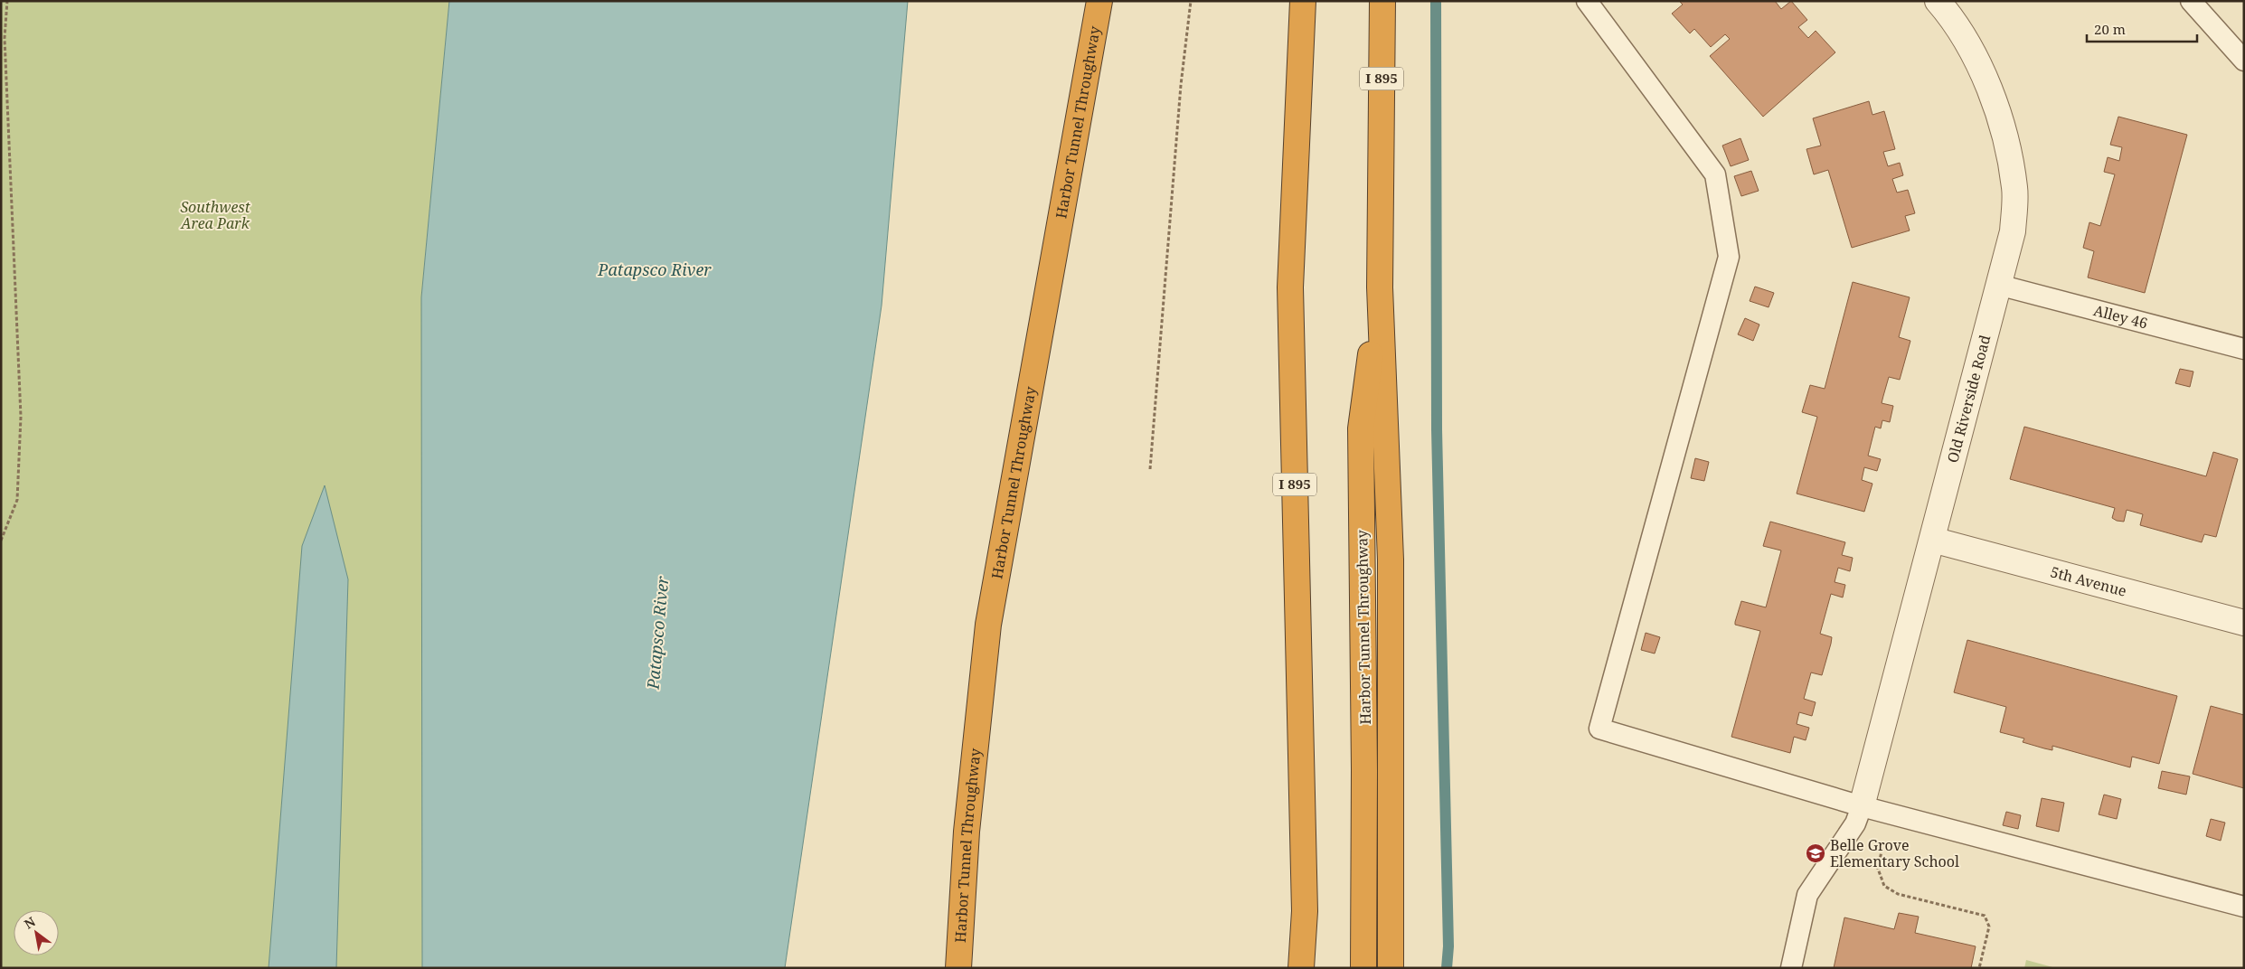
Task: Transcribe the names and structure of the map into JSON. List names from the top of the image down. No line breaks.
{"streets":{"highway":["I 895","Harbor Tunnel Throughway"],"street":["Old Riverside Road","5th Avenue"],"lane":["Alley 46"]},"crossings":[["Alley 46","Old Riverside Road"],["Old Riverside Road","5th Avenue"]],"water":["Patapsco River"],"parks":["Southwest Area Park"],"places":{"school or university":["Belle Grove Elementary School"]},"scale_bar":"20 m","north":"top left"}
